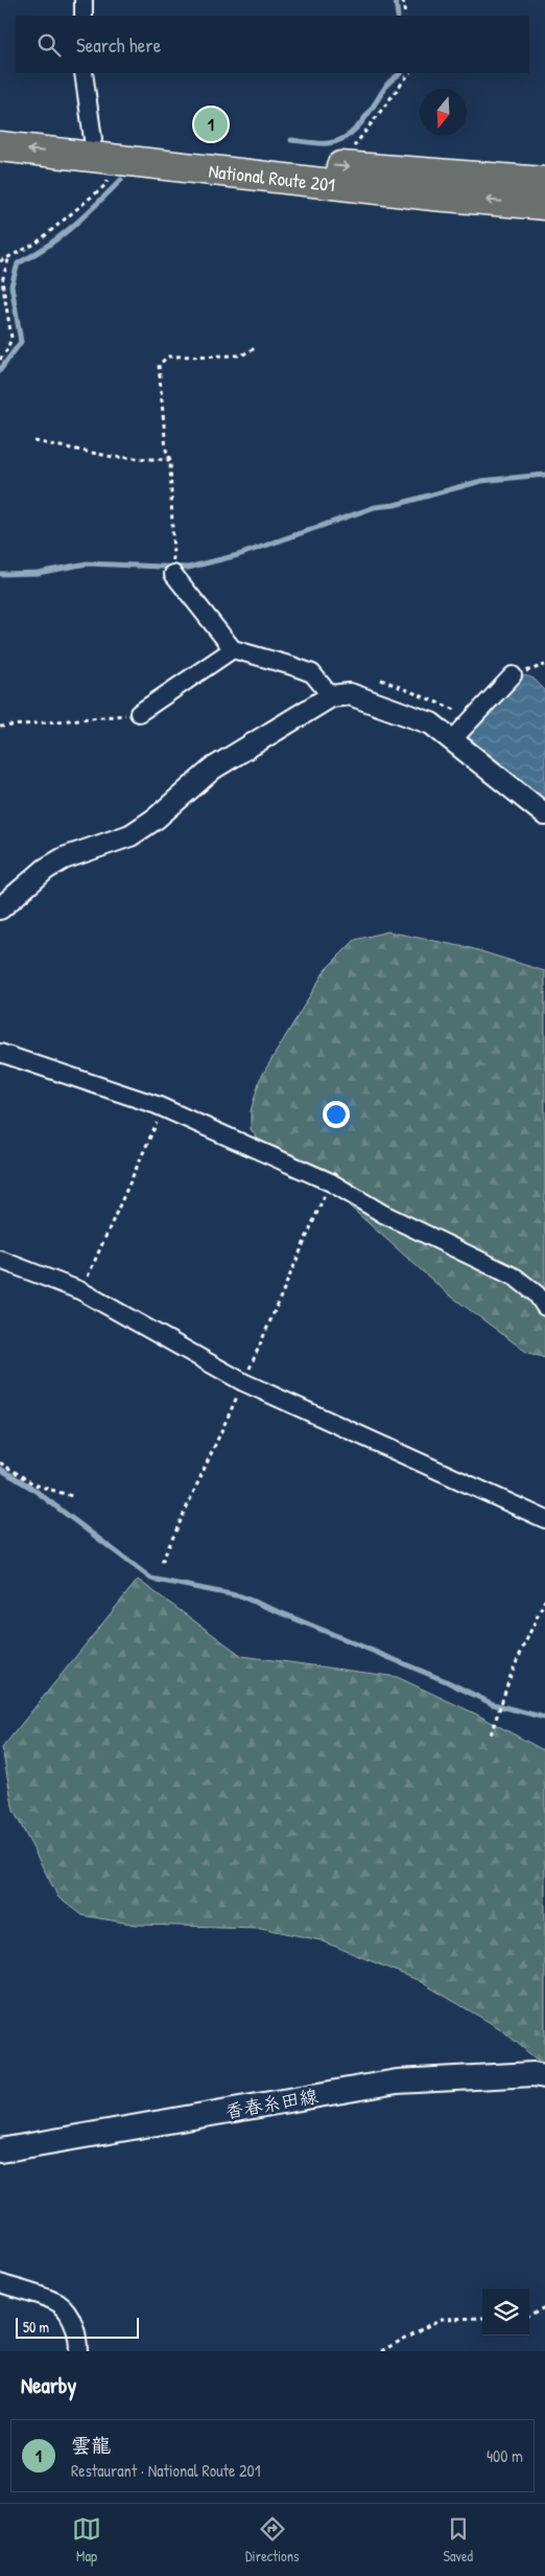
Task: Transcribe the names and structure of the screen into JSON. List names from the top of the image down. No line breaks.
{"streets":{"highway":["National Route 201"],"main road":["香春糸田線"]},"scale_bar":"50 m","north":"bottom","page":{"search":"Search here","pins":"1","scale":"50 m","heading":"Nearby","list":[{"mark":"1","name":"雲龍","note":"Restaurant · National Route 201","value":"400 m"}],"nav":["Map","Directions","Saved"]}}
